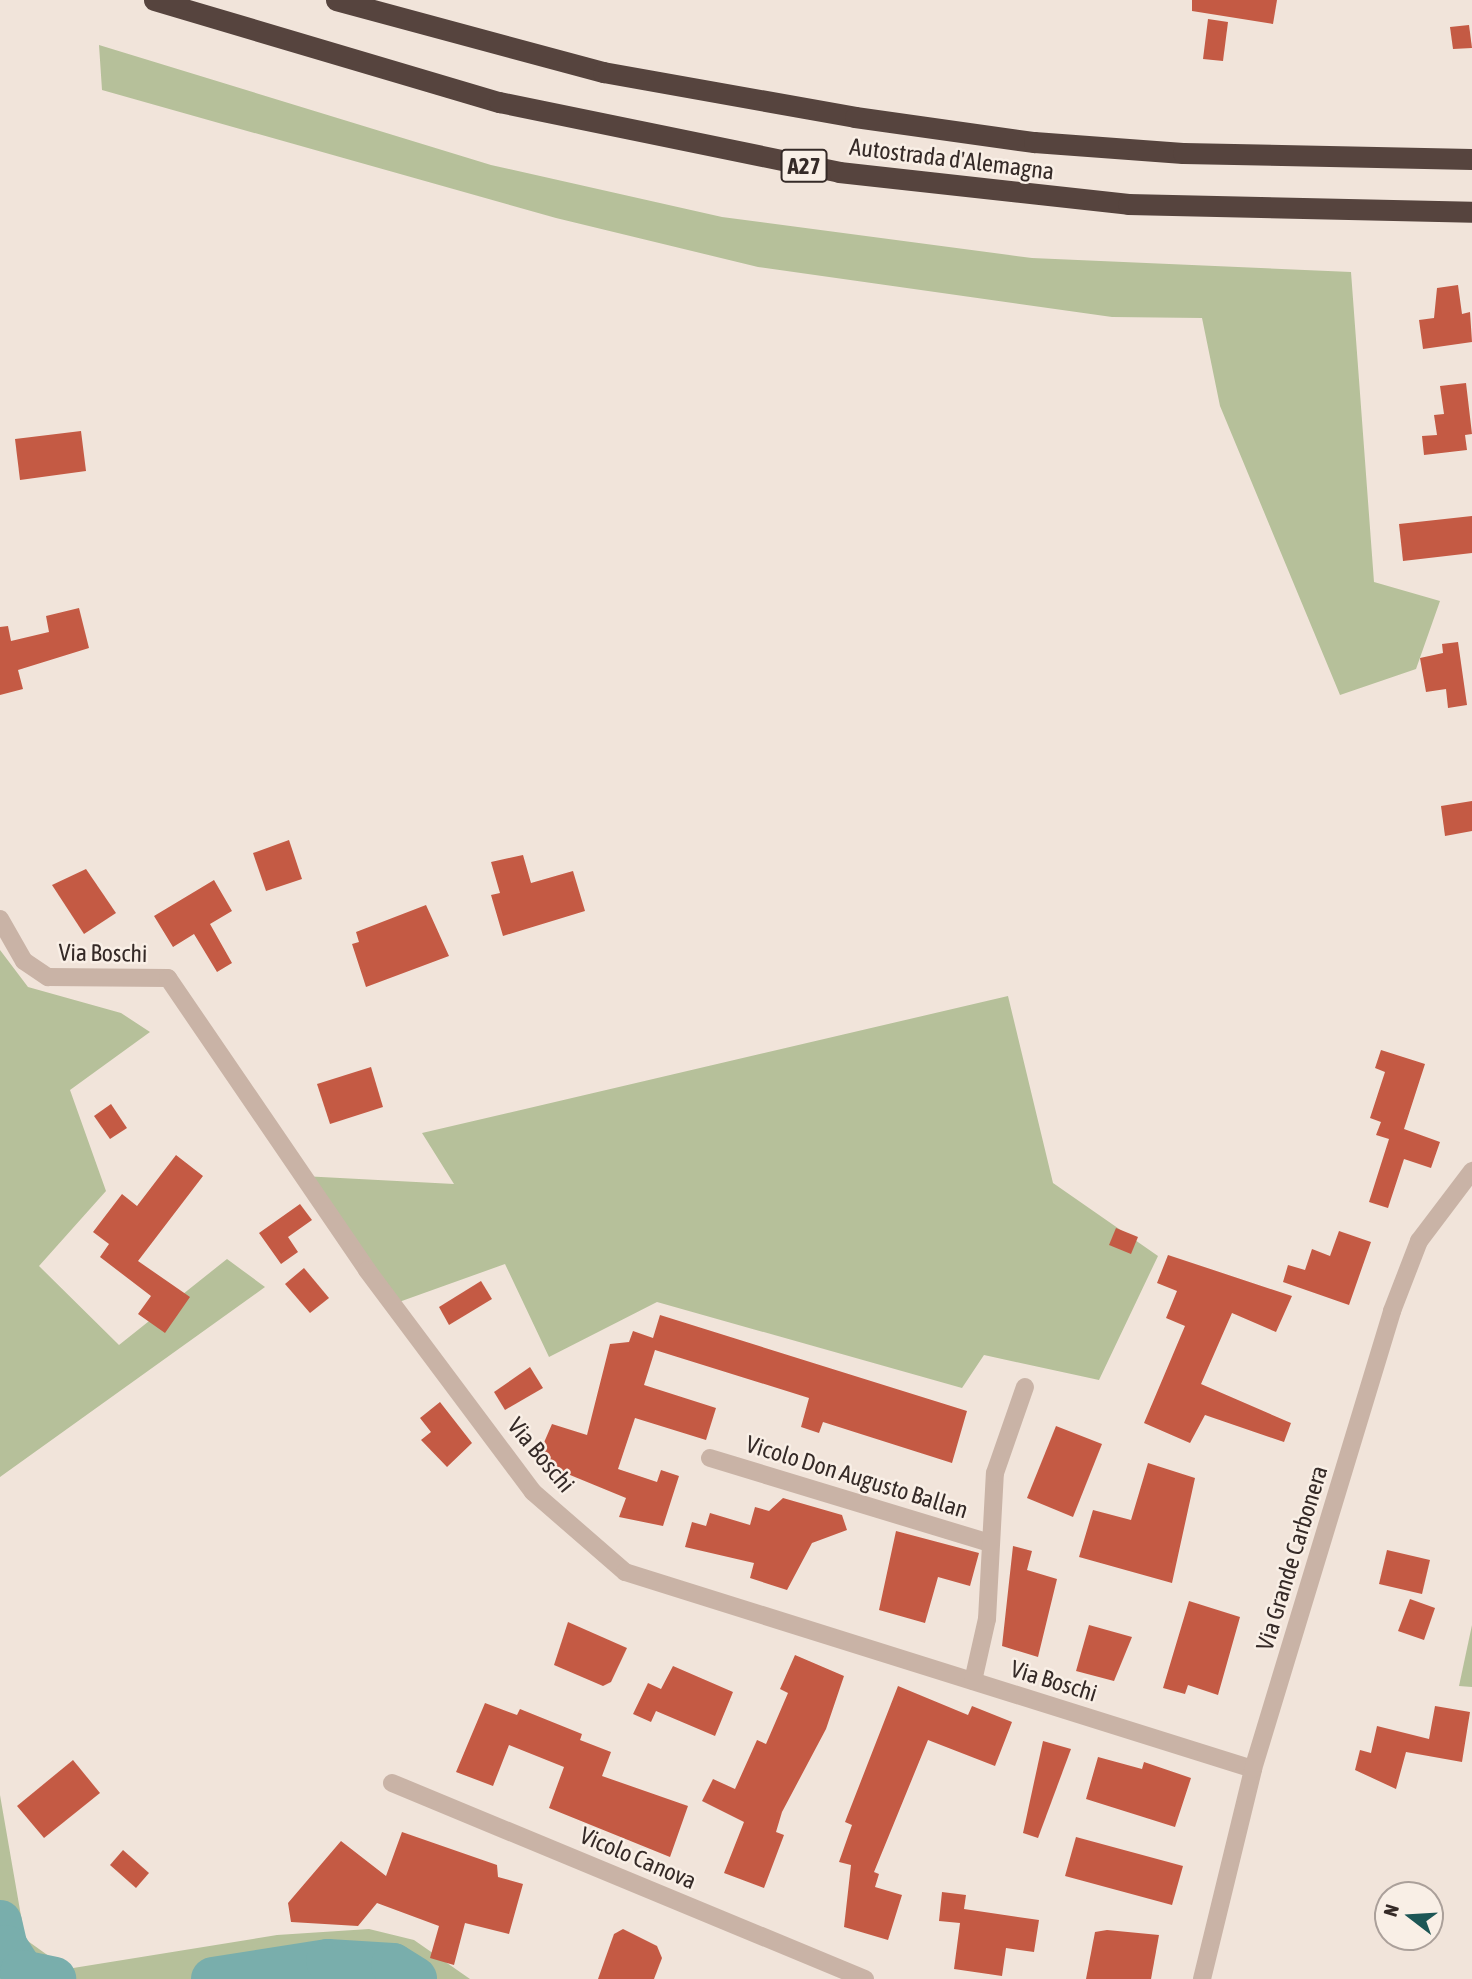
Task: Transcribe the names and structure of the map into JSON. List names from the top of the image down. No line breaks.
{"streets":{"highway":["Autostrada d'Alemagna","A27"],"street":["Via Boschi","Vicolo Don Augusto Ballan","Via Grande Carbonera","Vicolo Canova"]},"crossings":[["Via Boschi","Vicolo Don Augusto Ballan"],["Via Boschi","Via Grande Carbonera"]],"north":"left"}
